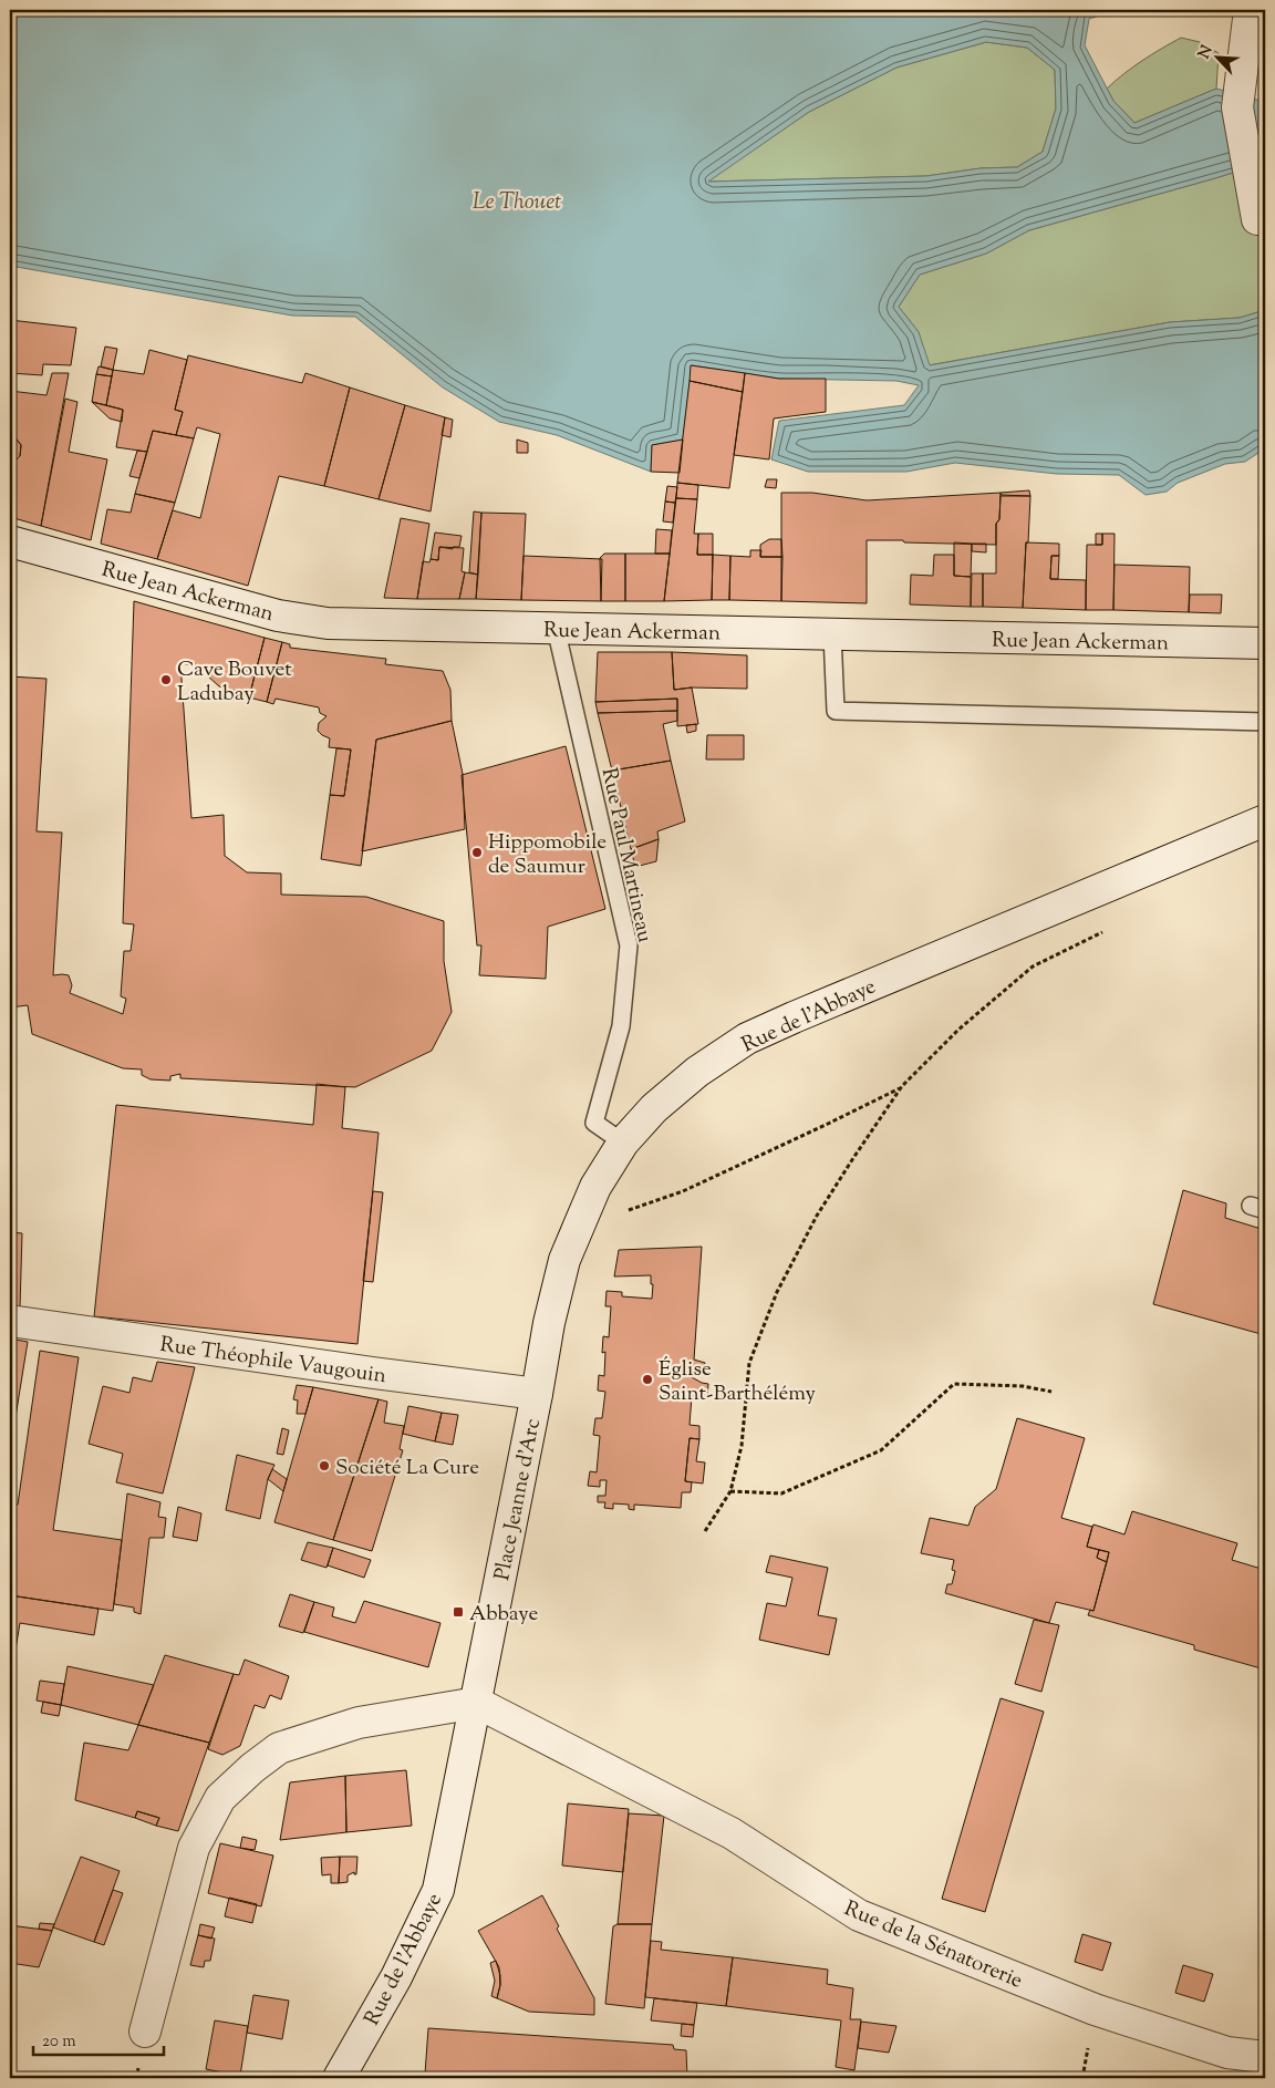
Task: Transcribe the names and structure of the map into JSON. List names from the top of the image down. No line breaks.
{"streets":{"street":["Rue Jean Ackerman","Rue de l'Abbaye","Rue Théophile Vaugouin","Place Jeanne d'Arc","Rue de la Sénatorerie"],"lane":["Rue Paul Martineau"]},"crossings":[["Rue Jean Ackerman","Rue Paul Martineau"],["Rue Paul Martineau","Rue de l'Abbaye"],["Rue de l'Abbaye","Rue Théophile Vaugouin"],["Rue de l'Abbaye","Place Jeanne d'Arc"],["Rue de l'Abbaye","Rue de la Sénatorerie"],["Rue Théophile Vaugouin","Place Jeanne d'Arc"],["Place Jeanne d'Arc","Rue de la Sénatorerie"]],"water":["Le Thouet"],"places":{"other":["Cave Bouvet Ladubay","Hippomobile de Saumur","Église Saint-Barthélémy","Société La Cure"],"transit":["Abbaye"]},"scale_bar":"20 m","north":"top left"}
